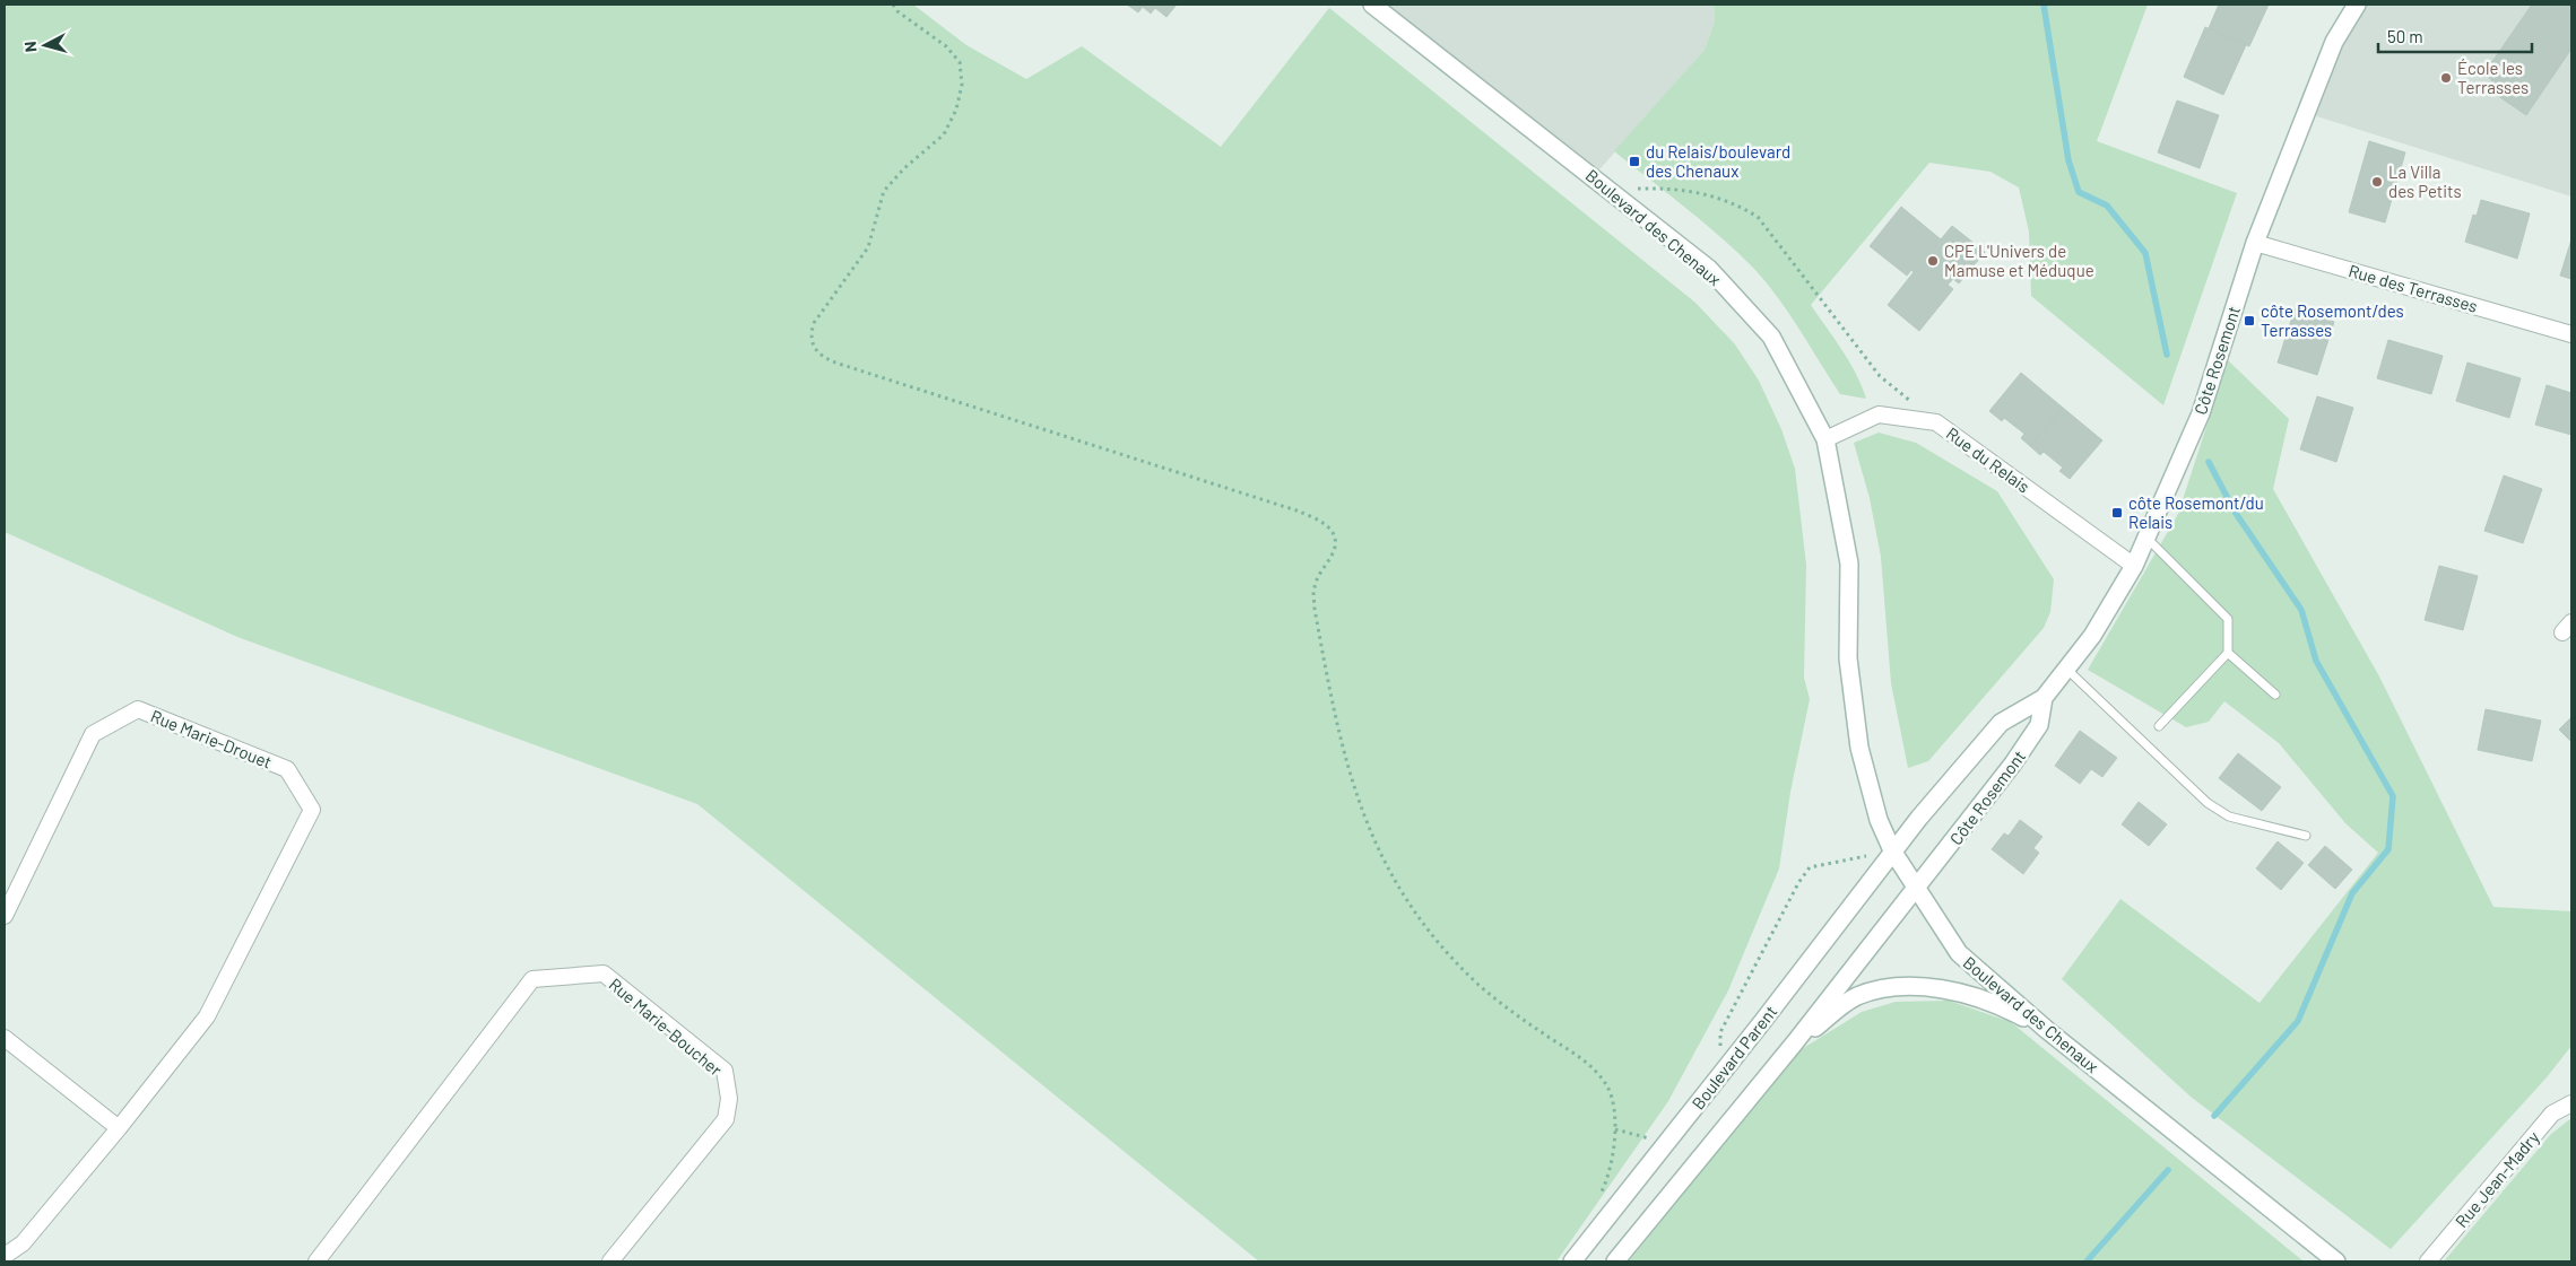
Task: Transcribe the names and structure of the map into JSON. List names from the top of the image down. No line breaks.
{"streets":{"street":["Boulevard des Chenaux","Rue des Terrasses","Côte Rosemont","Rue du Relais","Rue Marie-Drouet","Rue Marie-Boucher","Boulevard Parent","Rue Jean-Madry"]},"crossings":[["Boulevard des Chenaux","Côte Rosemont"],["Boulevard des Chenaux","Rue du Relais"],["Boulevard des Chenaux","Boulevard Parent"],["Rue des Terrasses","Côte Rosemont"],["Côte Rosemont","Rue du Relais"],["Côte Rosemont","Boulevard Parent"]],"places":{"other":["École les Terrasses","La Villa des Petits","CPE L'Univers de Mamuse et Méduque"],"transit":["du Relais/boulevard des Chenaux","côte Rosemont/des Terrasses","côte Rosemont/du Relais"]},"scale_bar":"50 m","north":"left"}
